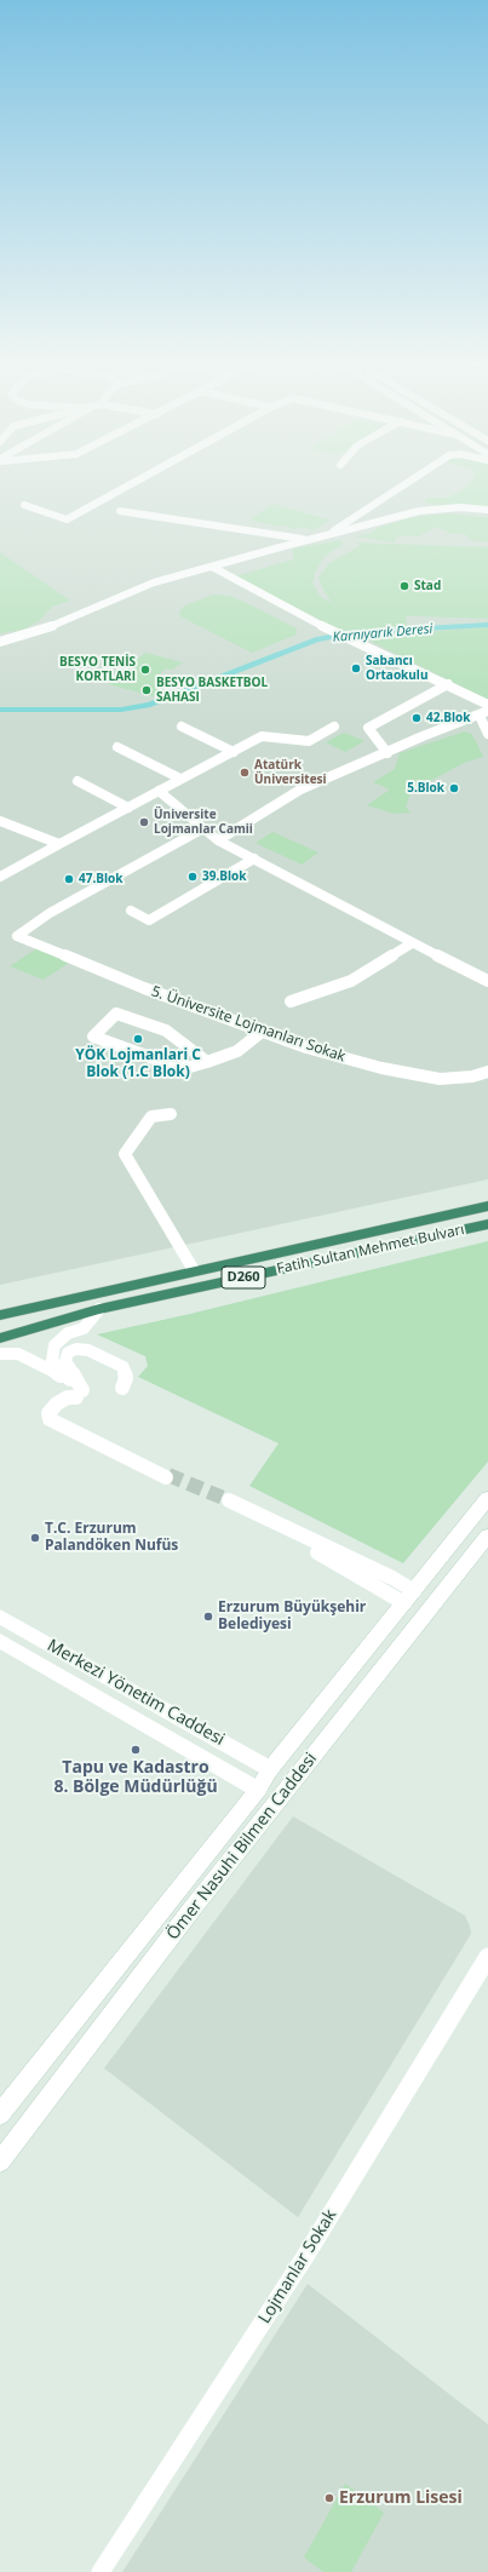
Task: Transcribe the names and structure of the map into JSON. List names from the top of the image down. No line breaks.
{"streets":{"highway":["Fatih Sultan Mehmet Bulvarı","D260"],"main road":["Merkezi Yönetim Caddesi","Ömer Nasuhi Bilmen Caddesi"],"street":["5. Üniversite Lojmanları Sokak","Lojmanlar Sokak"]},"crossings":[["Merkezi Yönetim Caddesi","Ömer Nasuhi Bilmen Caddesi"]],"water":["Karnıyarık Deresi"],"places":["Stad","Sabancı Ortaokulu","BESYO TENİS KORTLARI","BESYO BASKETBOL SAHASI","42.Blok","Atatürk Üniversitesi","5.Blok","Üniversite Lojmanlar Camii","39.Blok","47.Blok","YÖK Lojmanlari C Blok (1.C Blok)","T.C. Erzurum Palandöken Nufüs","Erzurum Büyükşehir Belediyesi","Tapu ve Kadastro 8. Bölge Müdürlüğü","Erzurum Lisesi"]}
